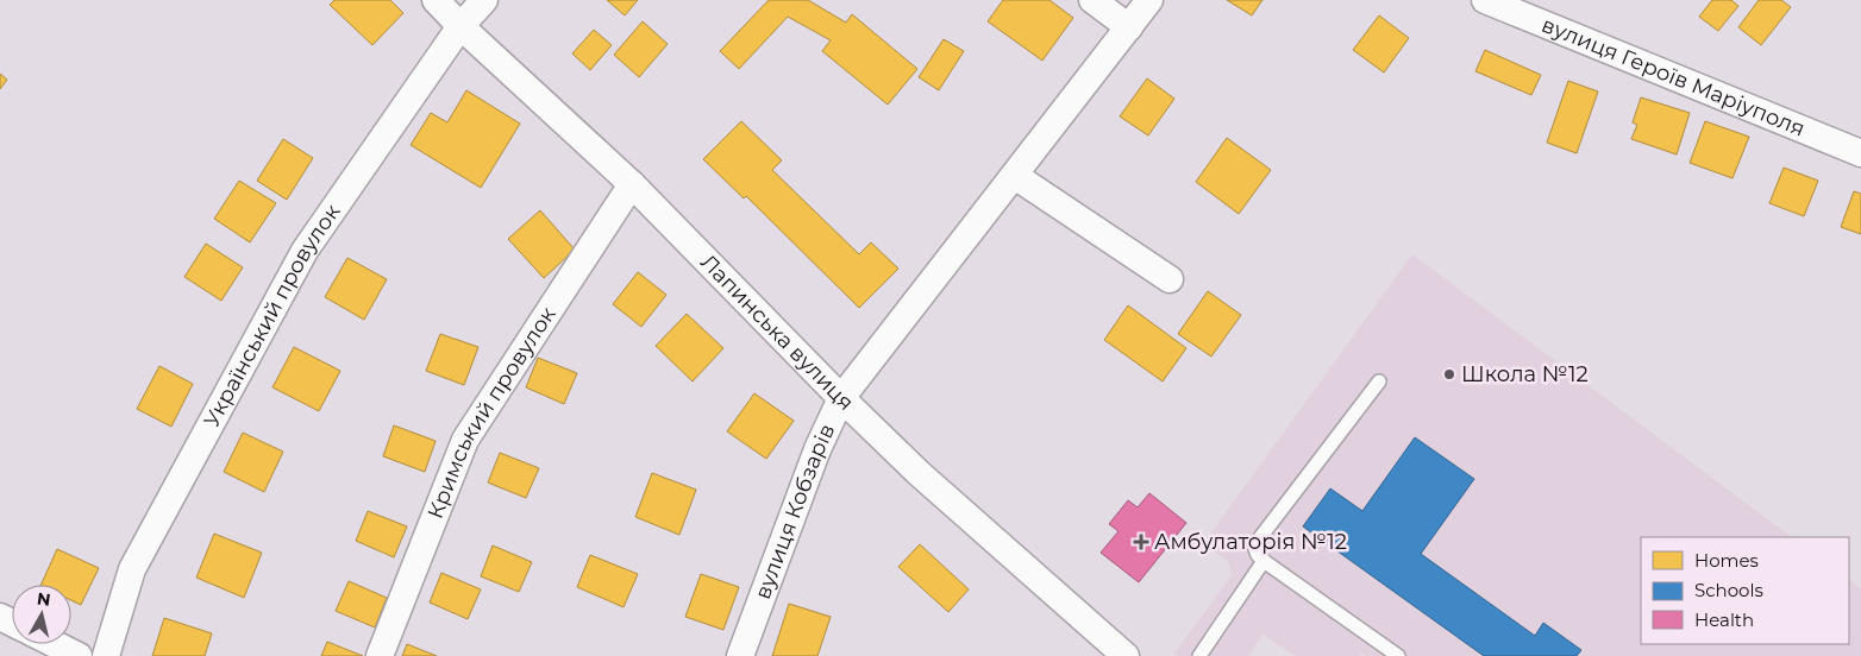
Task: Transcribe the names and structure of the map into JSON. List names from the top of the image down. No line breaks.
{"streets":{"street":["вулиця Героїв Маріуполя","Український провулок","Лапинська вулиця","Кримський провулок","вулиця Кобзарів"]},"crossings":[["Український провулок","Лапинська вулиця"],["Лапинська вулиця","Кримський провулок"],["Лапинська вулиця","вулиця Кобзарів"]],"places":{"other":["Школа №12"],"health":["Амбулаторія №12"]},"legend":["Homes","Schools","Health"],"north":"top"}
